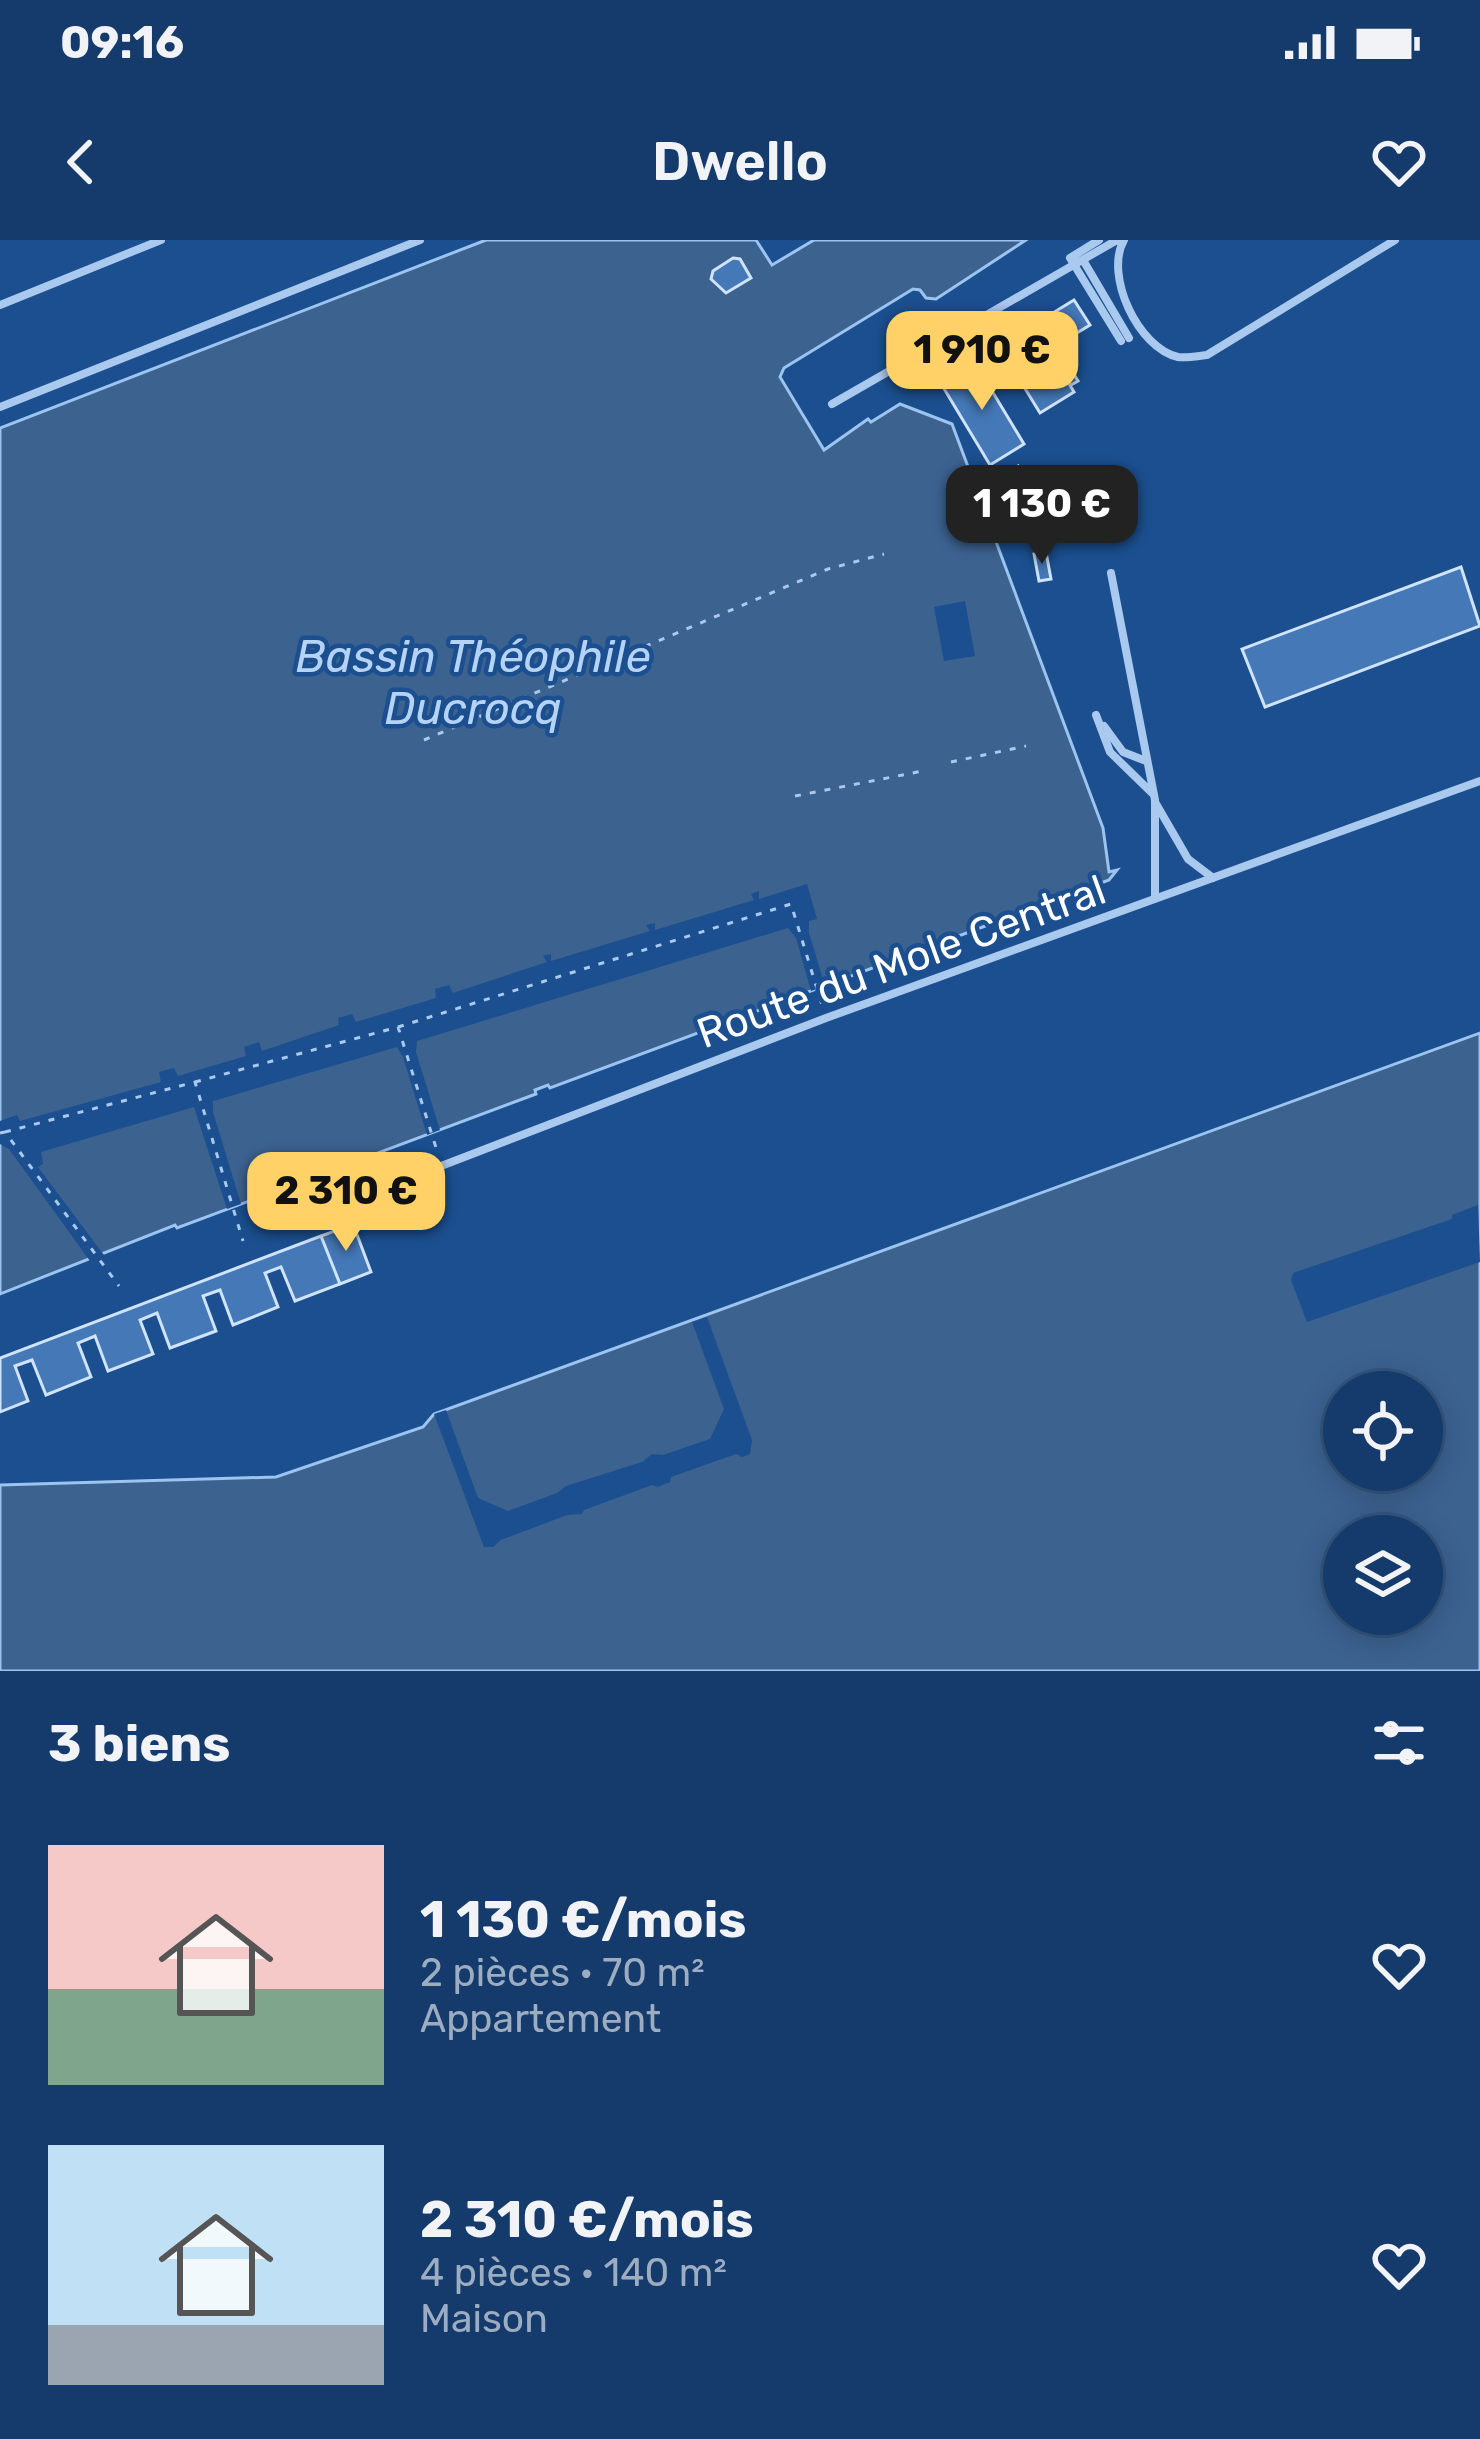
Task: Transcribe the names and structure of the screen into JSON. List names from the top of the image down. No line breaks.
{"streets":{"lane":["Route du Mole Central"]},"water":["Bassin Théophile Ducrocq"],"page":{"status":"09:16","header":"Dwello","price":["1 910 €","1 130 €","2 310 €"],"heading":"3 biens","list":[{"name":"1 130 €/mois","note":"2 pièces · 70 m² · Appartement"},{"name":"2 310 €/mois","note":"4 pièces · 140 m² · Maison"}]}}
